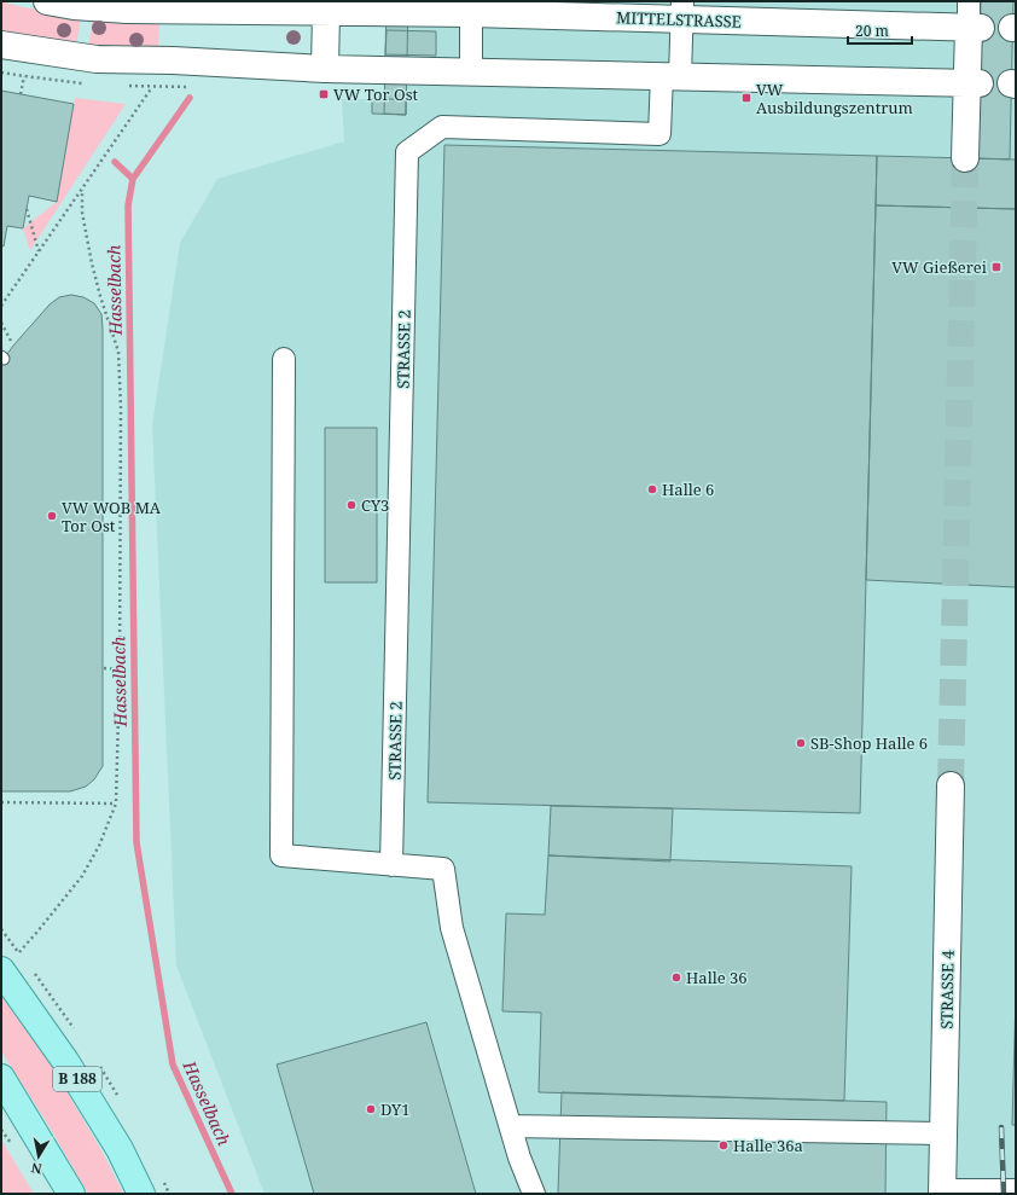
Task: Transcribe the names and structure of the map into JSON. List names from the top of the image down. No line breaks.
{"streets":{"main road":["B 188"],"street":["MITTELSTRASSE","STRASSE 2","STRASSE 4"]},"water":["Hasselbach"],"places":{"transit":["VW Tor Ost","VW Ausbildungszentrum","VW Gießerei"],"other":["Halle 6","CY3","VW WOB MA Tor Ost","SB-Shop Halle 6","Halle 36","DY1","Halle 36a"]},"scale_bar":"20 m","north":"bottom"}
